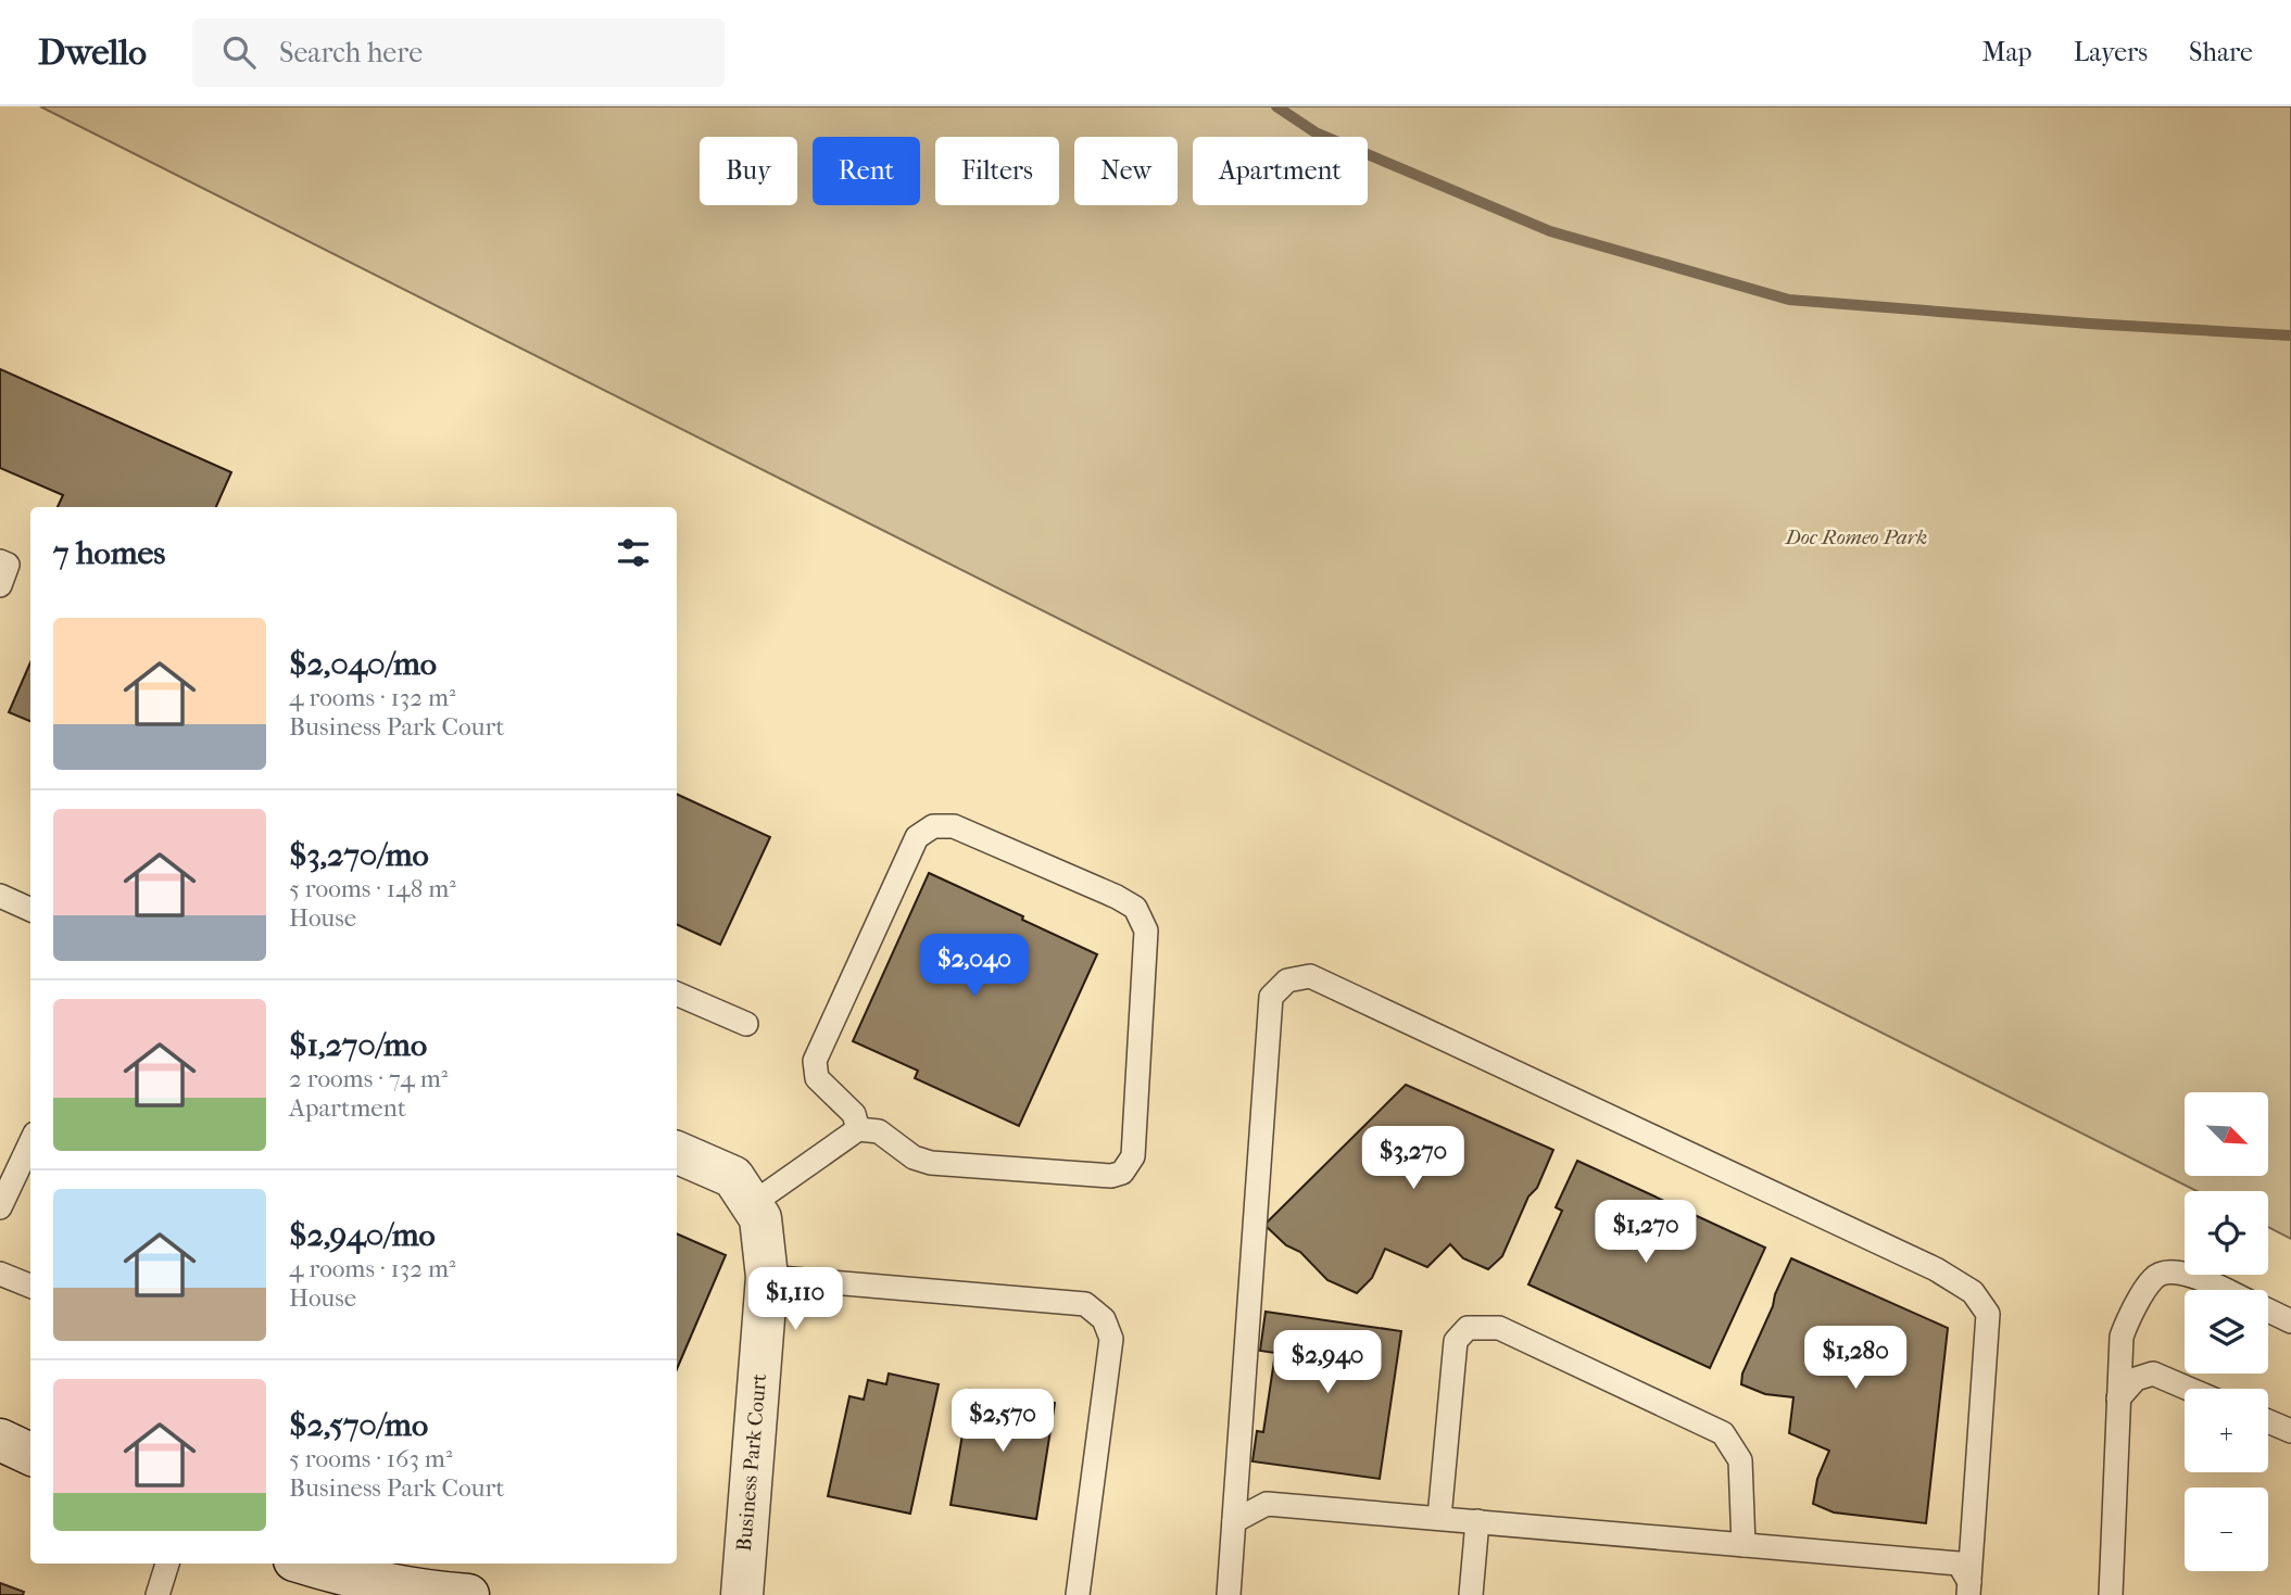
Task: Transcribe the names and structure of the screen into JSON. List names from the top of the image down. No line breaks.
{"streets":{"street":["Business Park Court"]},"parks":["Doc Romeo Park"],"north":"bottom right","page":{"header":"Dwello","search":"Search here","nav":["Map","Layers","Share"],"chip":["Buy","Rent","Filters","New","Apartment"],"heading":"7 homes","list":[{"name":"$2,040/mo","note":"4 rooms · 132 m² · Business Park Court"},{"name":"$3,270/mo","note":"5 rooms · 148 m² · House"},{"name":"$1,270/mo","note":"2 rooms · 74 m² · Apartment"},{"name":"$2,940/mo","note":"4 rooms · 132 m² · House"},{"name":"$2,570/mo","note":"5 rooms · 163 m² · Business Park Court"}],"price":["$2,040","$3,270","$1,270","$1,110","$1,280","$2,940","$2,570"],"map_buttons":["+","−"]}}
